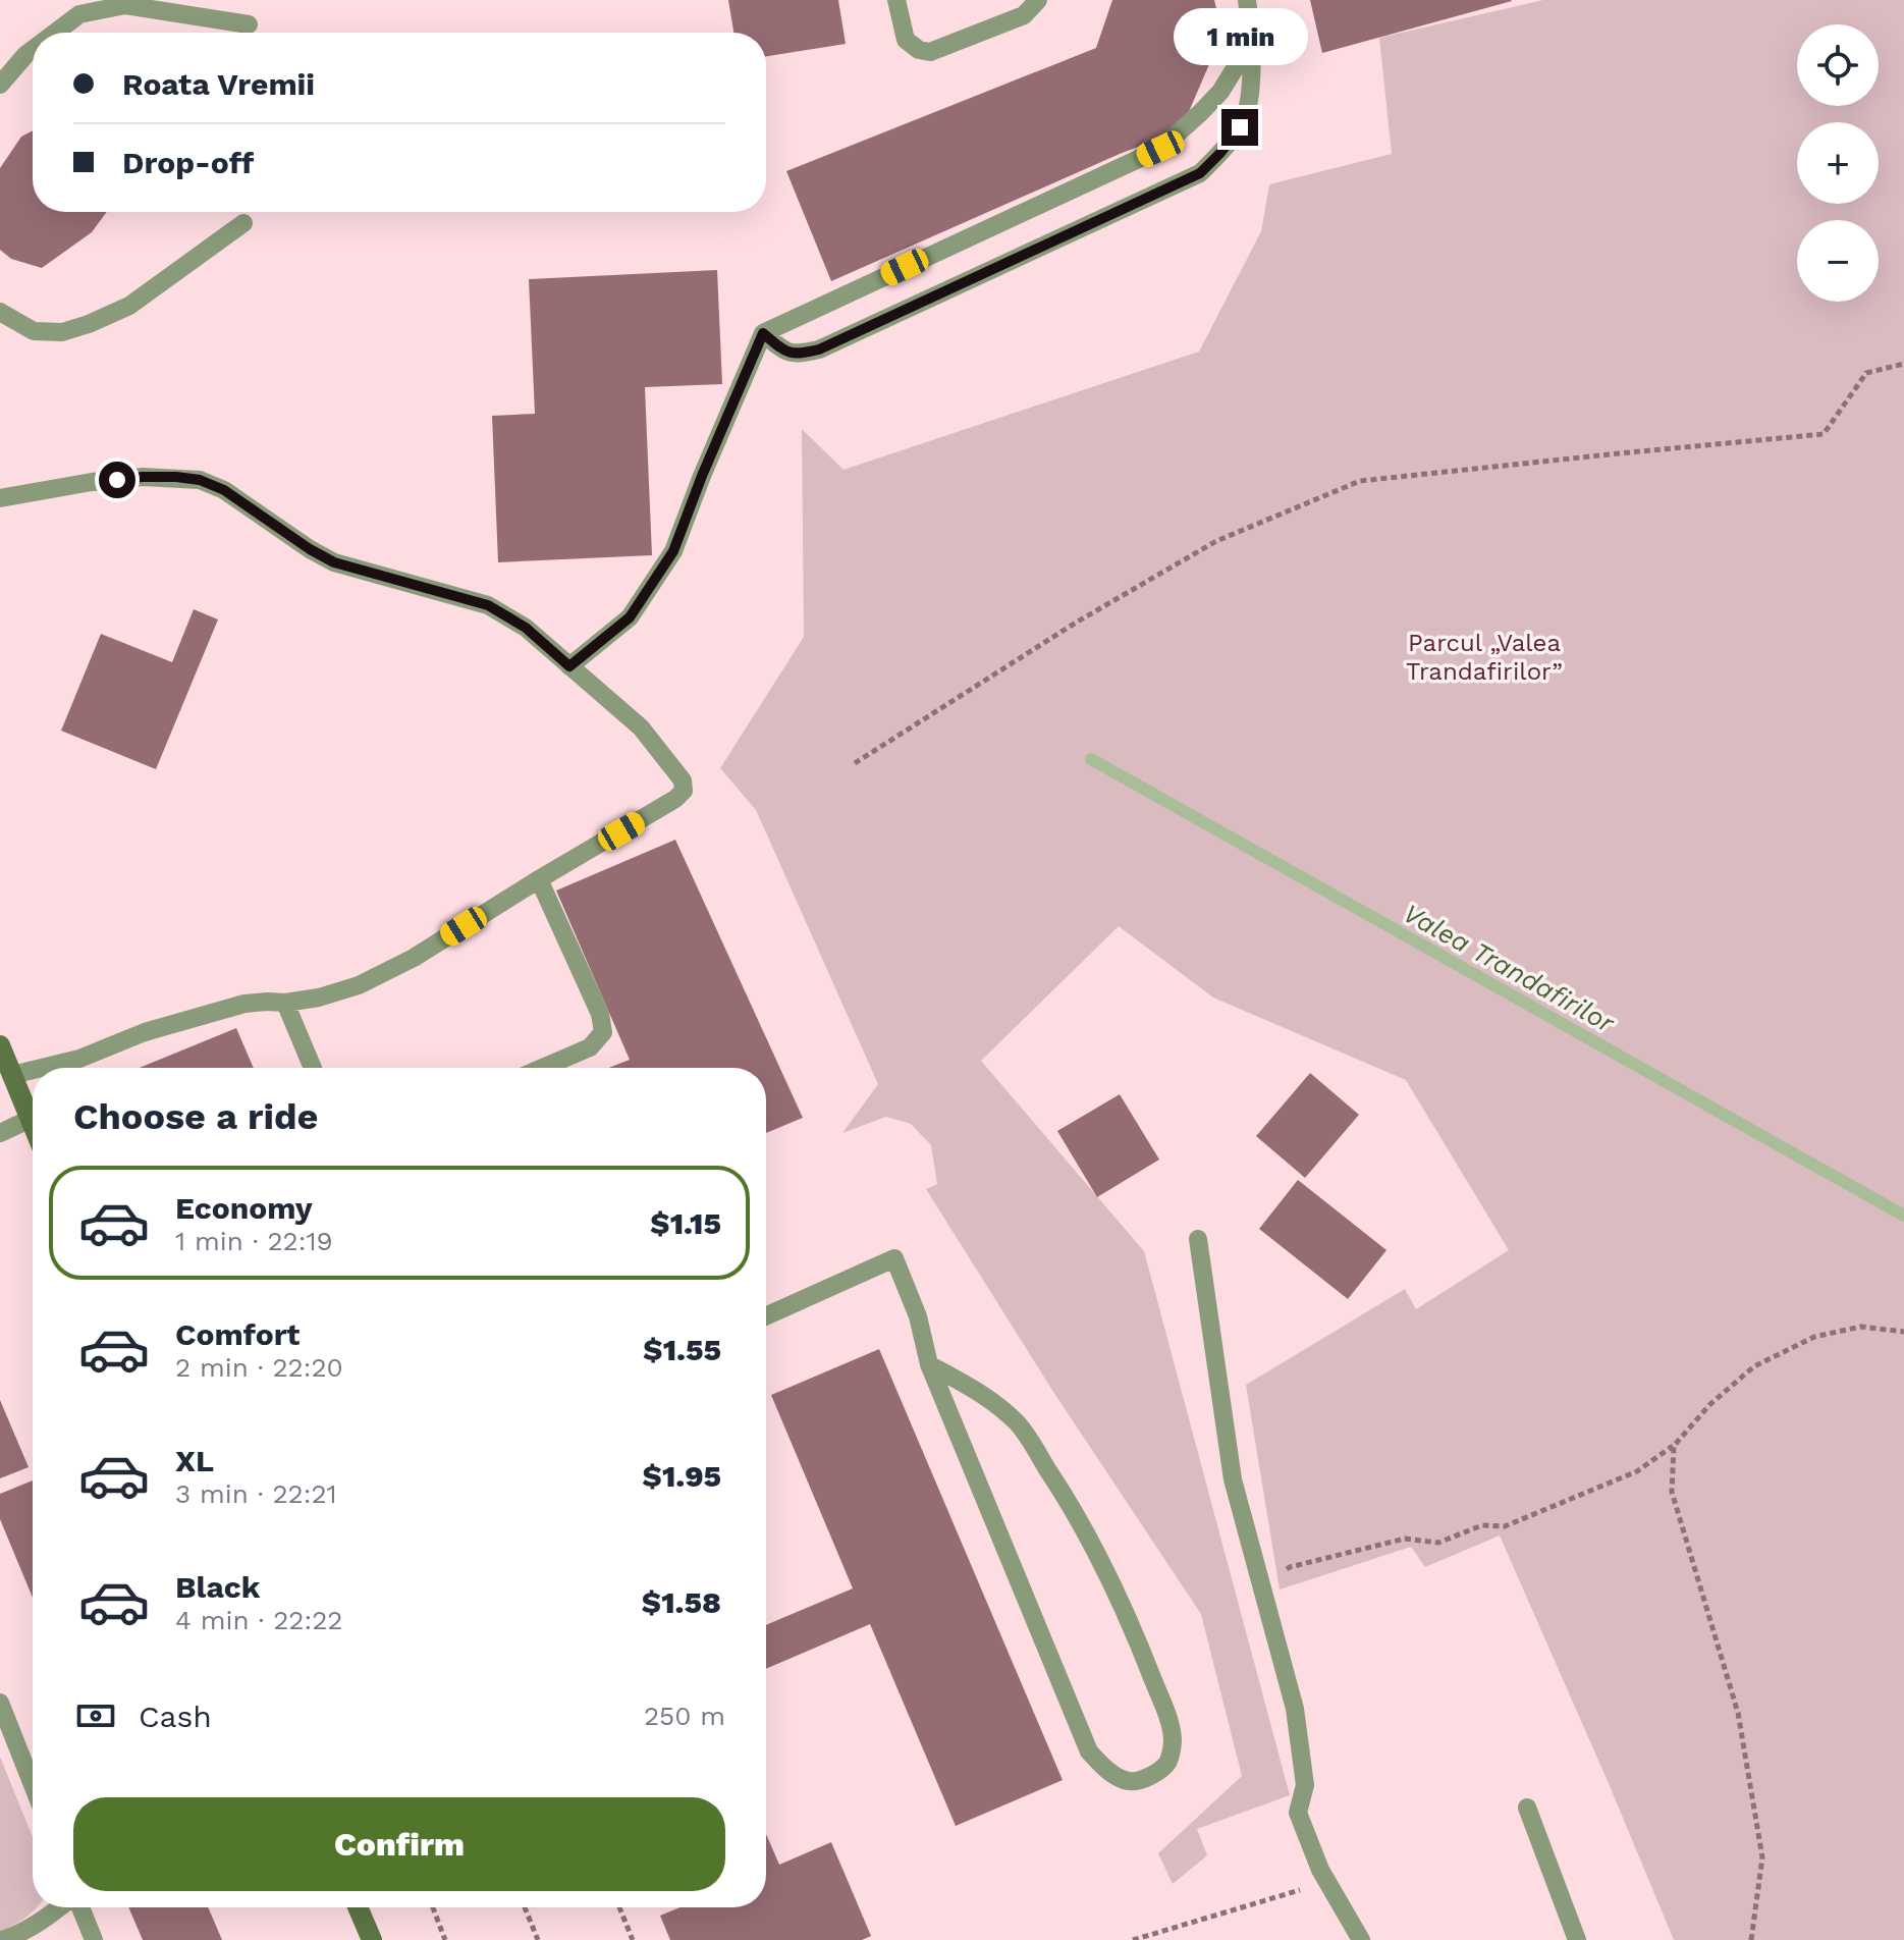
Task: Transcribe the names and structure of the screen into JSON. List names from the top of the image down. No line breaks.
{"water":["Valea Trandafirilor"],"parks":["Parcul „Valea Trandafirilor”"],"page":{"bubble":"1 min","map_buttons":["+","−"],"banner":["Roata Vremii","Drop-off"],"heading":"Choose a ride","list":[{"name":"Economy","note":"1 min · 22:19","value":"$1.15"},{"name":"Comfort","note":"2 min · 22:20","value":"$1.55"},{"name":"XL","note":"3 min · 22:21","value":"$1.95"},{"name":"Black","note":"4 min · 22:22","value":"$1.58"}],"pay":["Cash","250 m"],"buttons":"Confirm"}}
